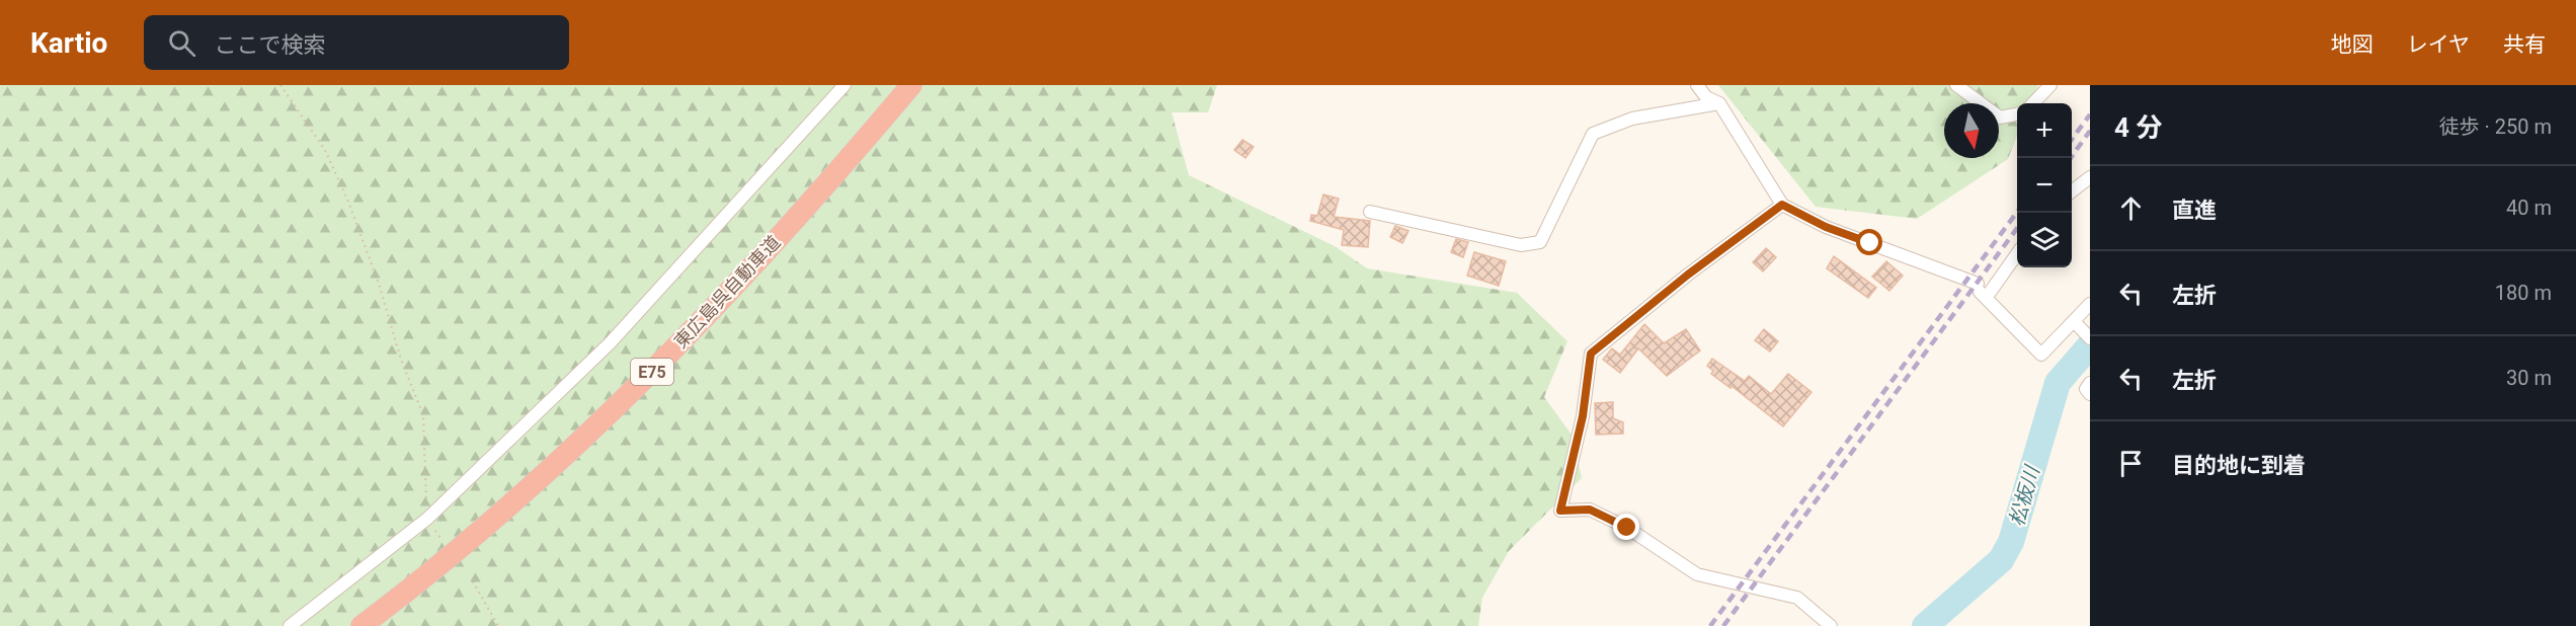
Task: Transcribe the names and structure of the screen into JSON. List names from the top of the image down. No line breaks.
{"streets":{"highway":["東広島呉自動車道","E75"]},"water":["松板川"],"north":"bottom","page":{"header":"Kartio","search":"ここで検索","nav":["地図","レイヤ","共有"],"heading":["4 分","徒歩 · 250 m"],"map_buttons":["+","−"],"list":[["直進","40 m"],["左折","180 m"],["左折","30 m"],"目的地に到着"]}}
